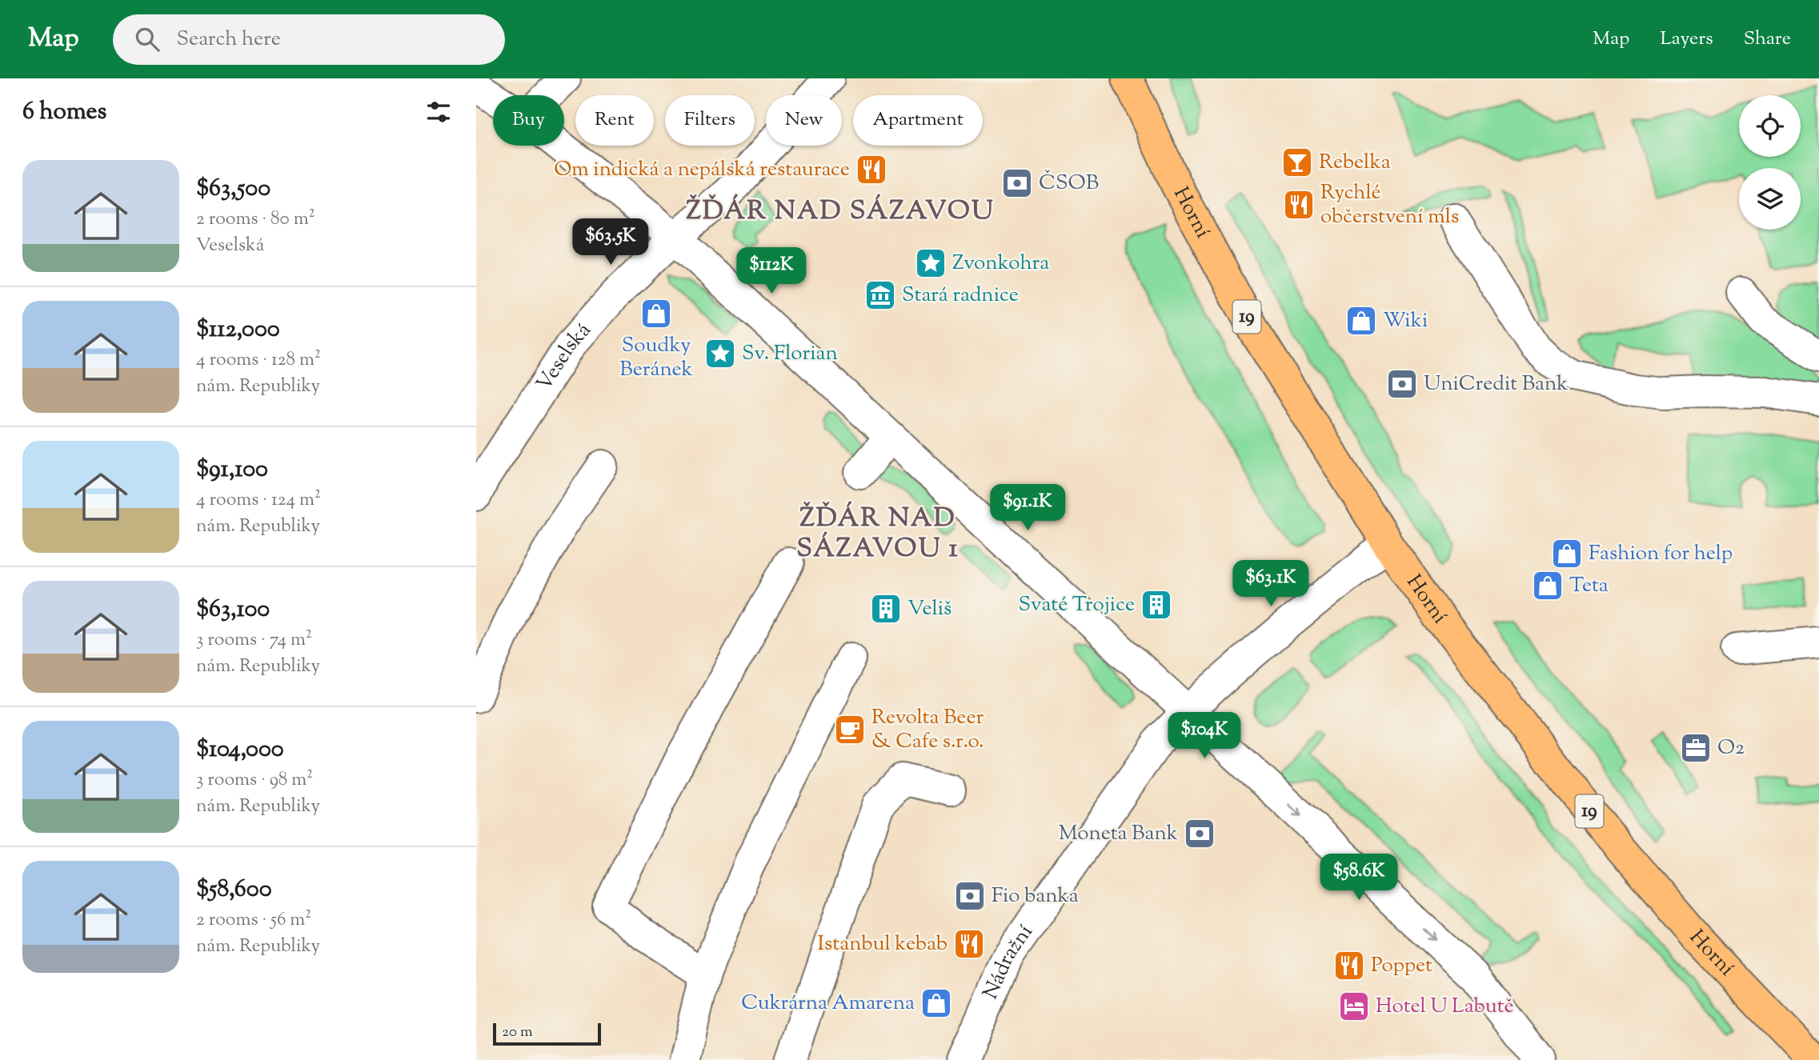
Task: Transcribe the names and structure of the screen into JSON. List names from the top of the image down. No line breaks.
{"streets":{"main road":["Horní","19"],"street":["Veselská","Nádražní"]},"crossings":[["Horní","Nádražní"]],"districts":["ŽĎÁR NAD SÁZAVOU","ŽĎÁR NAD SÁZAVOU 1"],"places":{"bar":["Rebelka"],"restaurant":["Om indická a nepálská restaurace","Rychlé občerstvení mls","Istanbul kebab","Poppet"],"bank":["ČSOB","UniCredit Bank","Moneta Bank","Fio banka"],"place":["Zvonkohra","Sv. Florian"],"museum":["Stará radnice"],"shop":["Soudky Beránek","Wiki","Fashion for help","Teta","Cukrárna Amarena"],"building":["Svaté Trojice","Veliš"],"cafe":["Revolta Beer & Cafe s.r.o."],"office":["O2"],"hotel":["Hotel U Labutě"]},"scale_bar":"20 m","page":{"header":"Map","search":"Search here","nav":["Map","Layers","Share"],"heading":"6 homes","chip":["Buy","Rent","Filters","New","Apartment"],"list":[{"name":"$63,500","note":"2 rooms · 80 m² · Veselská"},{"name":"$112,000","note":"4 rooms · 128 m² · nám. Republiky"},{"name":"$91,100","note":"4 rooms · 124 m² · nám. Republiky"},{"name":"$63,100","note":"3 rooms · 74 m² · nám. Republiky"},{"name":"$104,000","note":"3 rooms · 98 m² · nám. Republiky"},{"name":"$58,600","note":"2 rooms · 56 m² · nám. Republiky"}],"price":["$63.5K","$112K","$91.1K","$63.1K","$104K","$58.6K"],"scale":"20 m"}}
